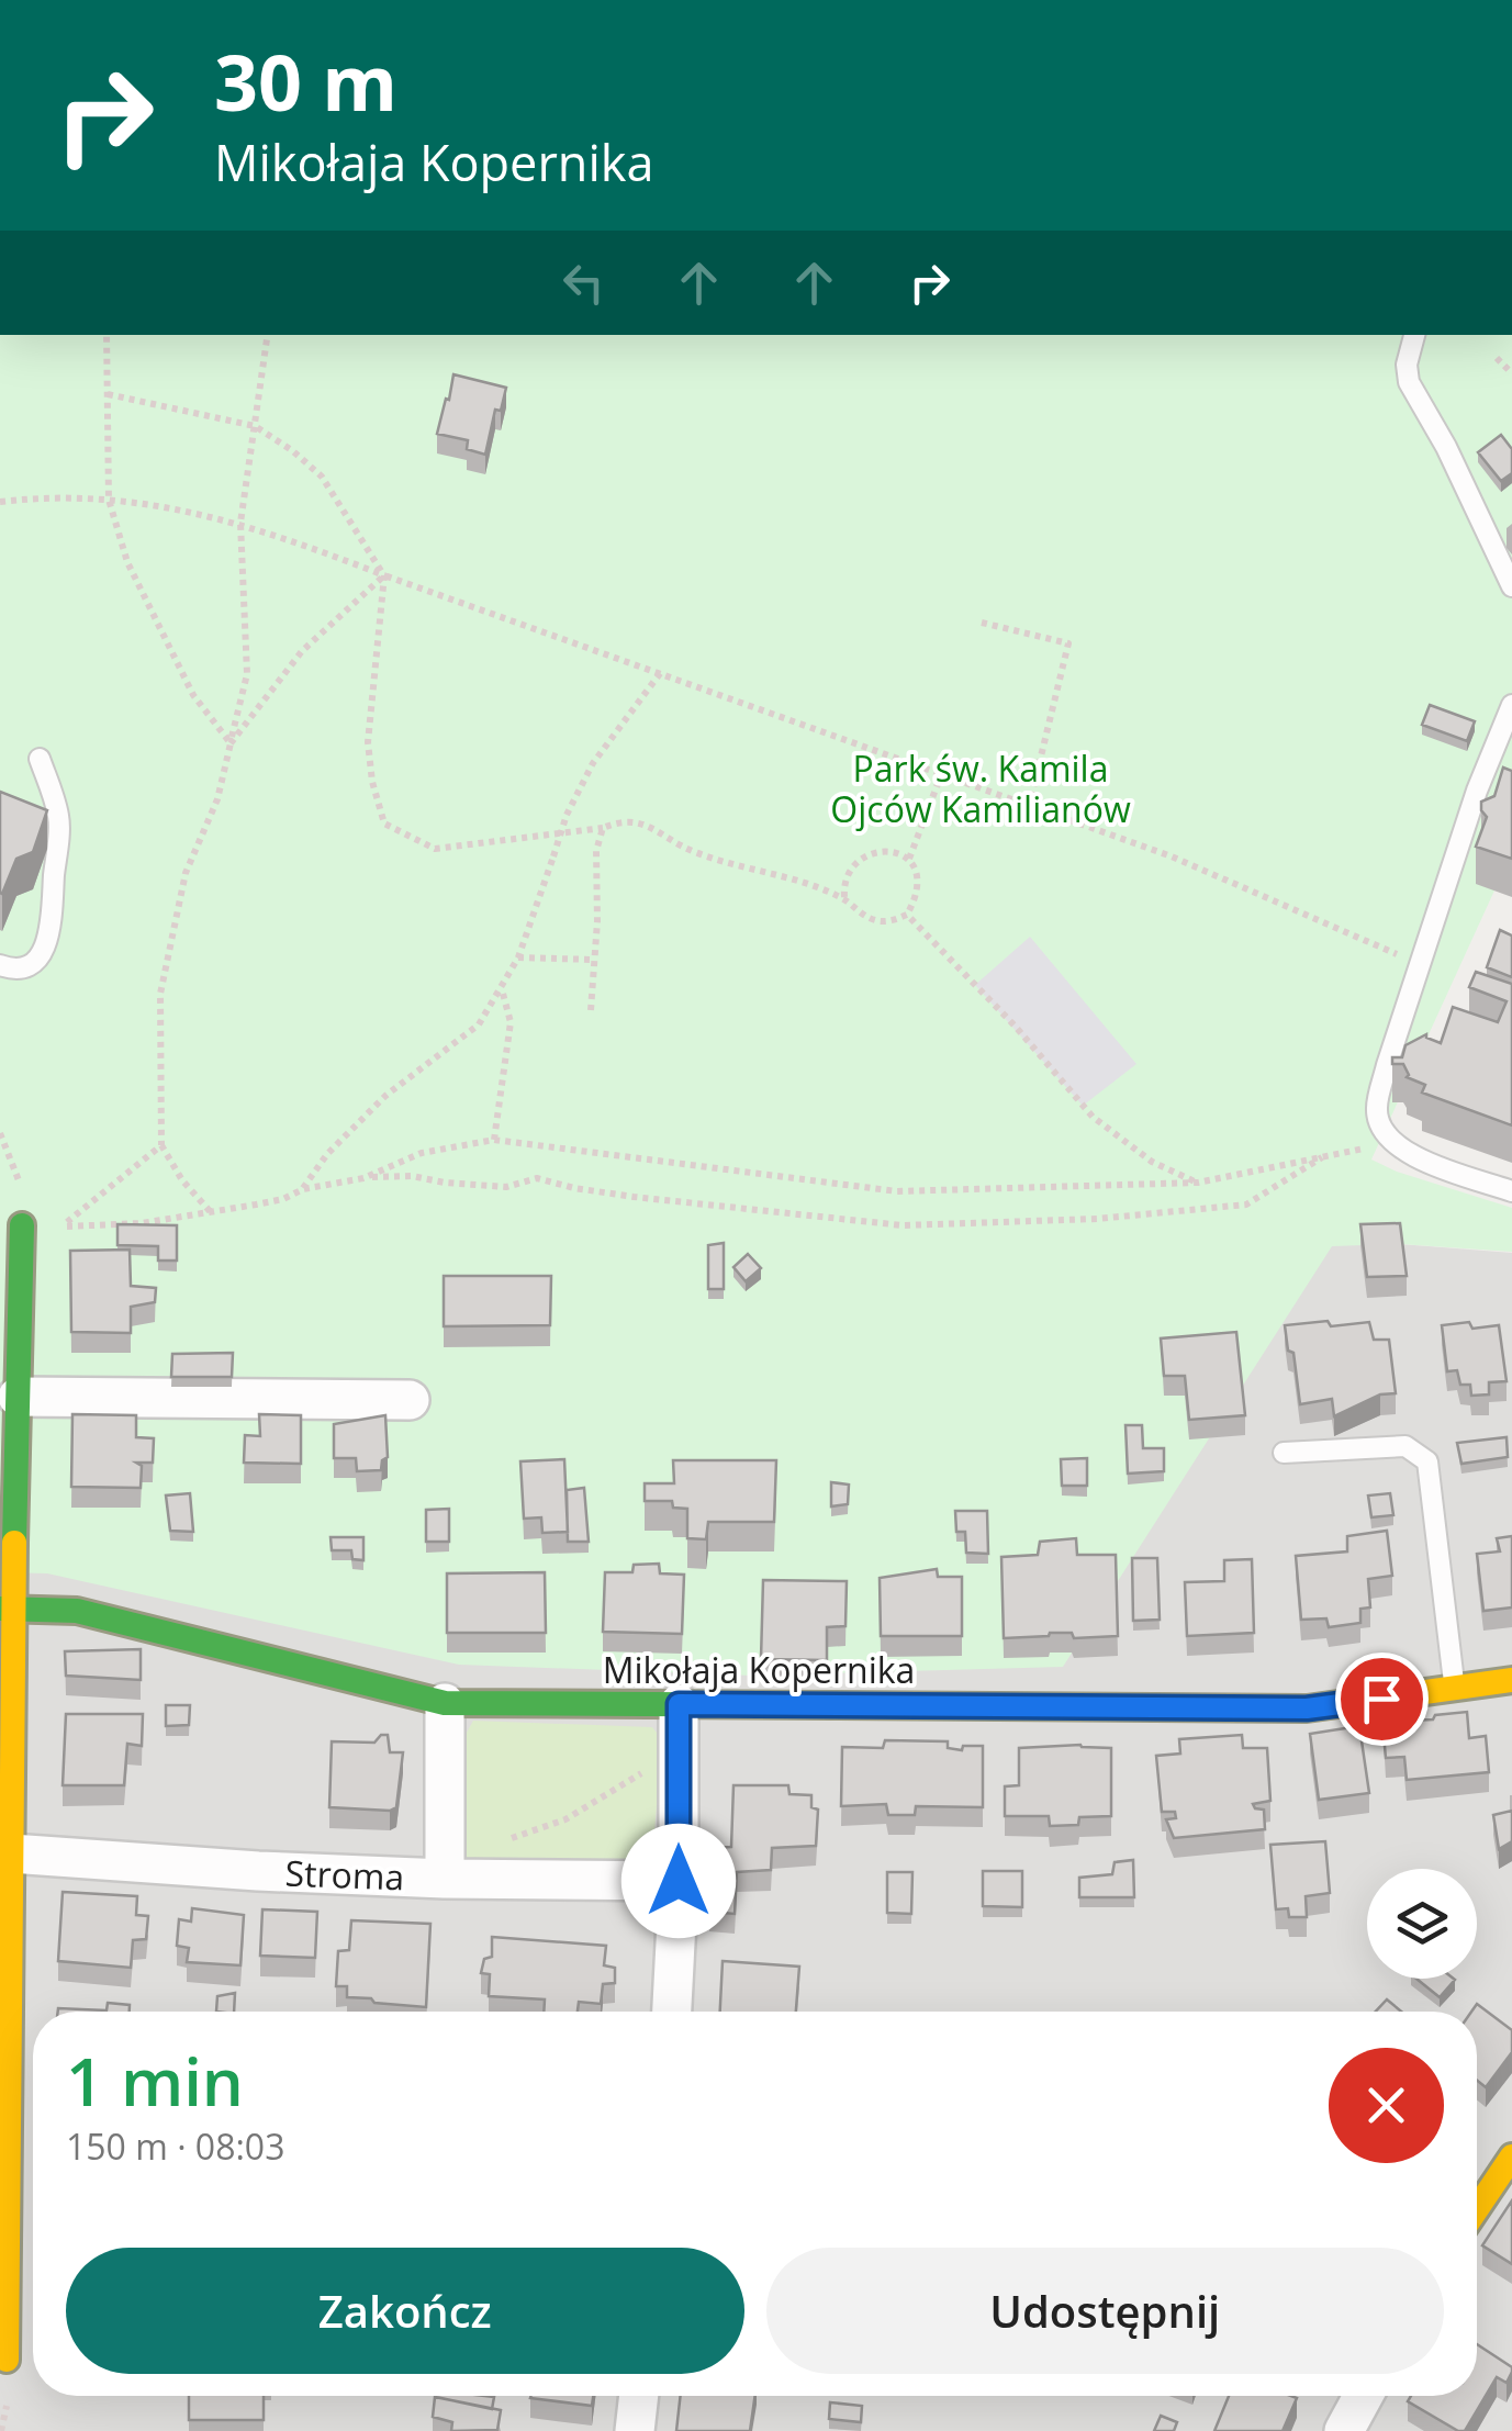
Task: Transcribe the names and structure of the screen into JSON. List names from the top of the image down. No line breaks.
{"streets":{"street":["Mikołaja Kopernika","Stroma"]},"parks":["Park św. Kamila Ojców Kamilianów"],"page":{"turn":["30 m","Mikołaja Kopernika"],"heading":["1 min","150 m · 08:03"],"buttons":["Zakończ","Udostępnij"]}}
